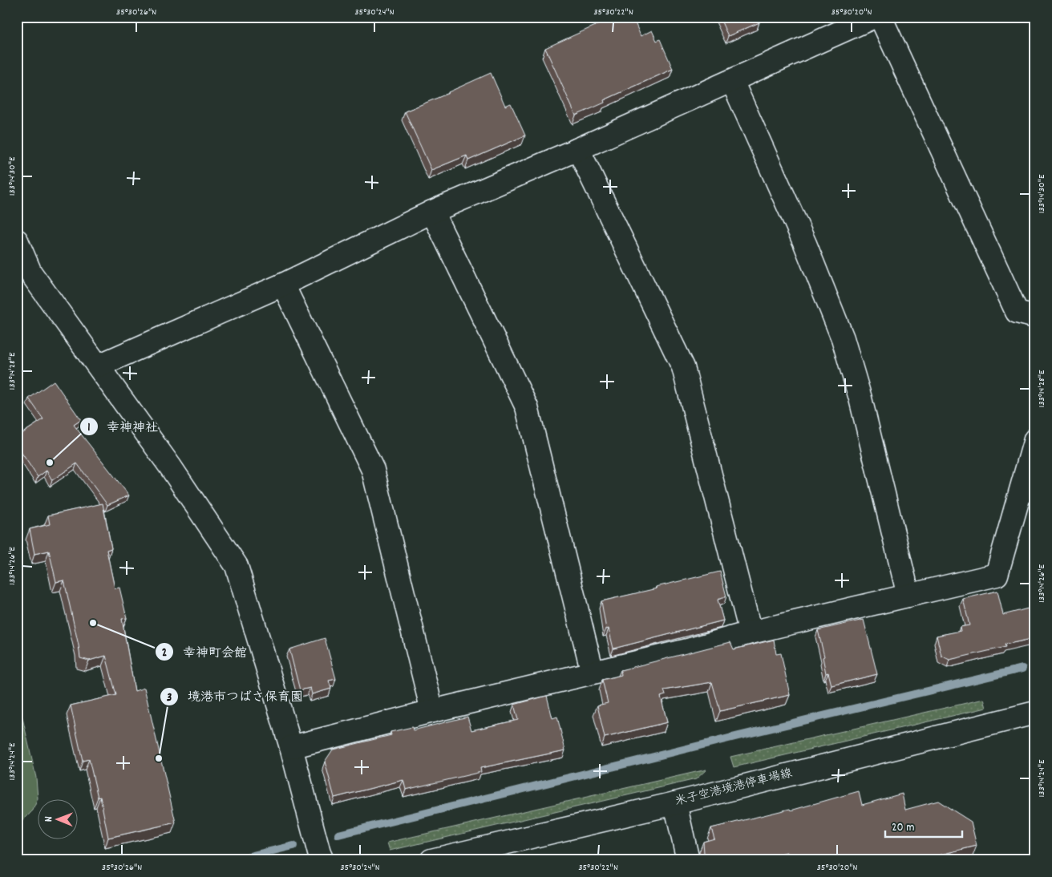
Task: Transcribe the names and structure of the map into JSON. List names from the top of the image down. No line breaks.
{"streets":{"street":["米子空港境港停車場線"]},"places":["幸神神社","幸神町会館","境港市つばさ保育園"],"scale_bar":"20 m","north":"left","coordinates":["35°30'26\"N","35°30'24\"N","35°30'22\"N","35°30'20\"N","133°14'30\"E","133°14'28\"E","133°14'26\"E","133°14'24\"E"]}
